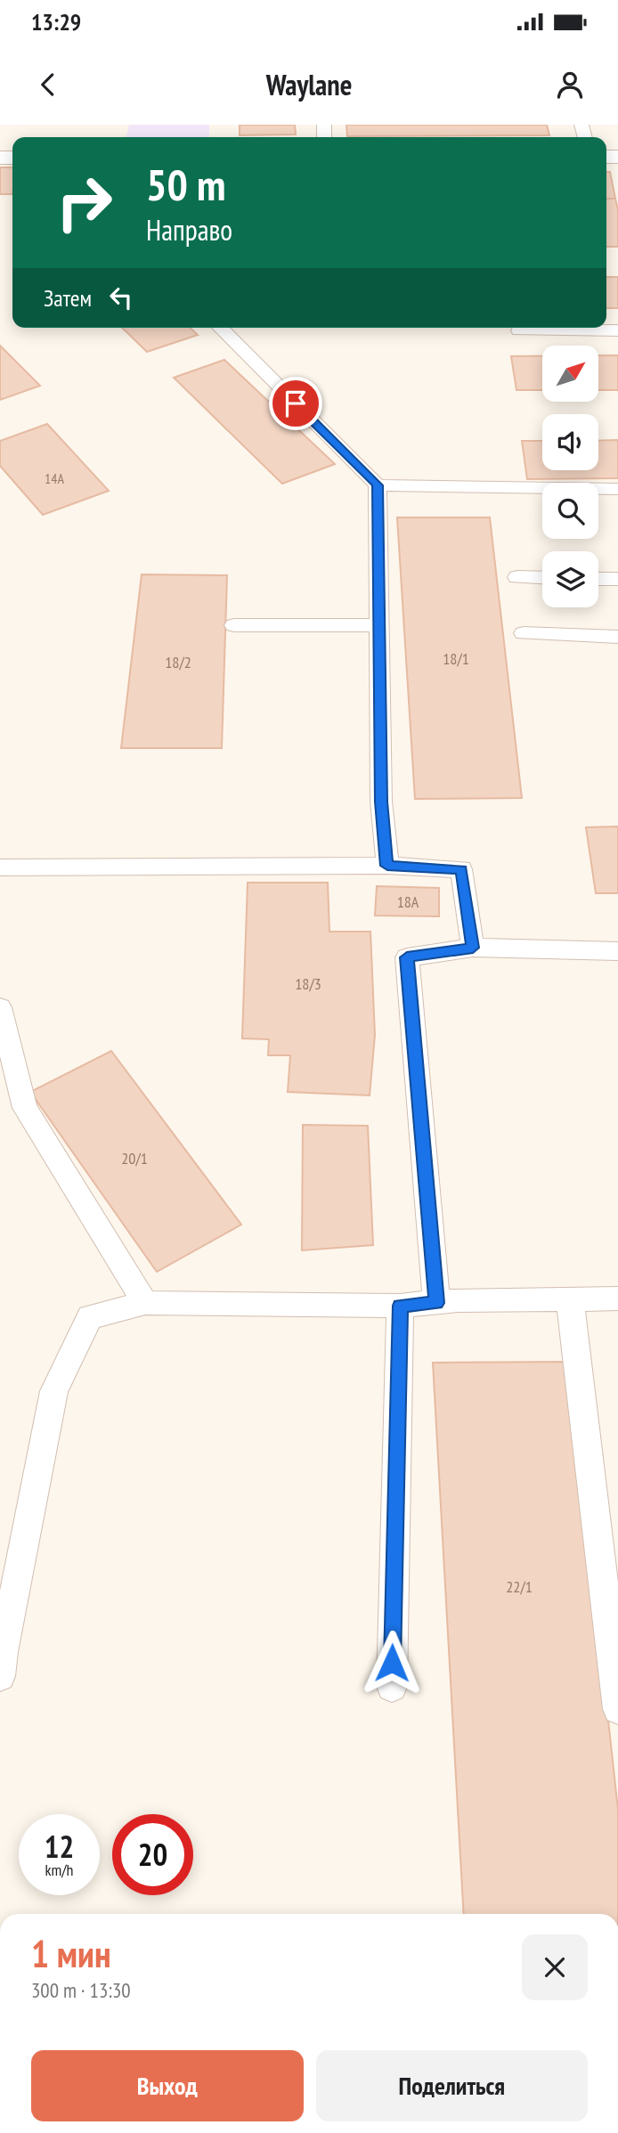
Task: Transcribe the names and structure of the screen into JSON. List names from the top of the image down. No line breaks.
{"house_numbers":["14А","18/1","18/2","18А","18/3","20/1","22/1"],"north":"top right","page":{"status":"13:29","header":"Waylane","turn":["50 m","Направо"],"then":"Затем","speed":"12 km/h","limit":"20","heading":["1 мин","300 m · 13:30"],"buttons":["Выход","Поделиться"]}}
